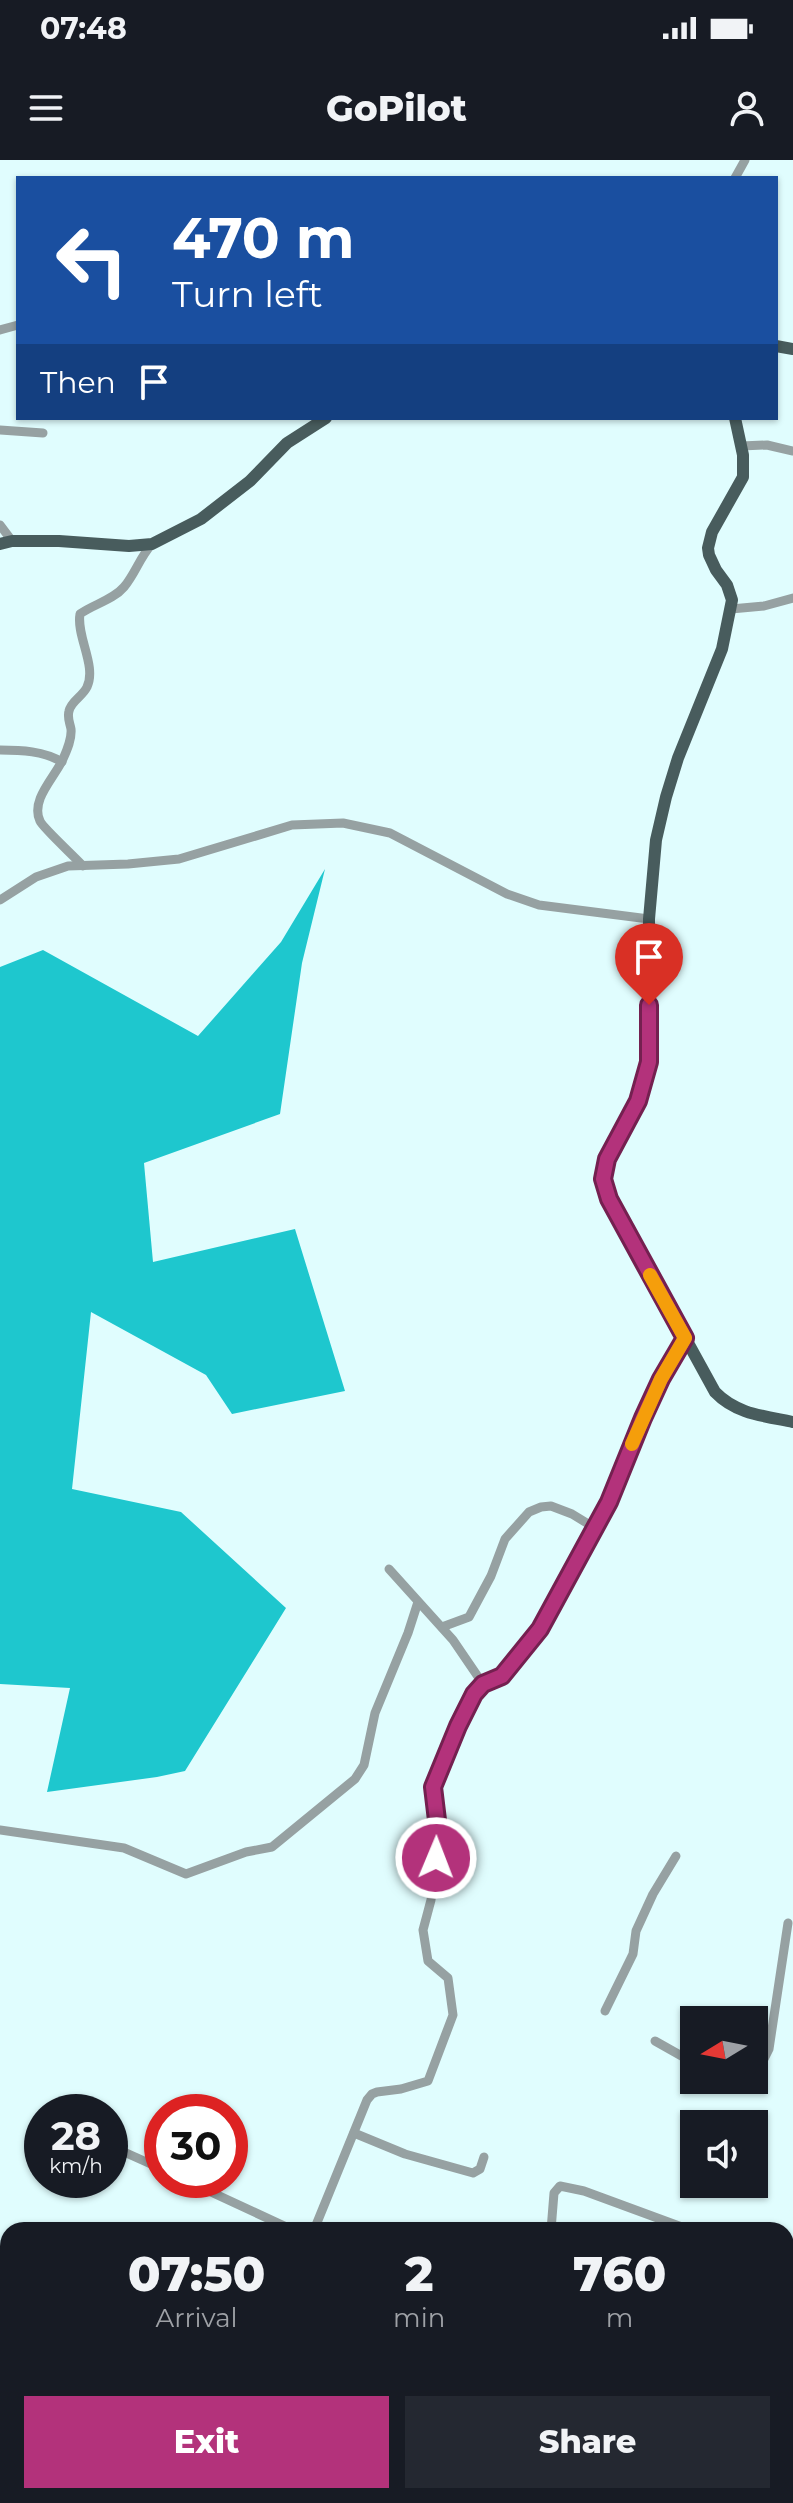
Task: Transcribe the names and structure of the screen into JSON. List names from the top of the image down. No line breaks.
{"north":"left","page":{"status":"07:48","header":"GoPilot","turn":["470 m","Turn left"],"then":"Then","speed":"28 km/h","limit":"30","eta":["07:50","Arrival","2","min","760","m"],"buttons":["Exit","Share"]}}
